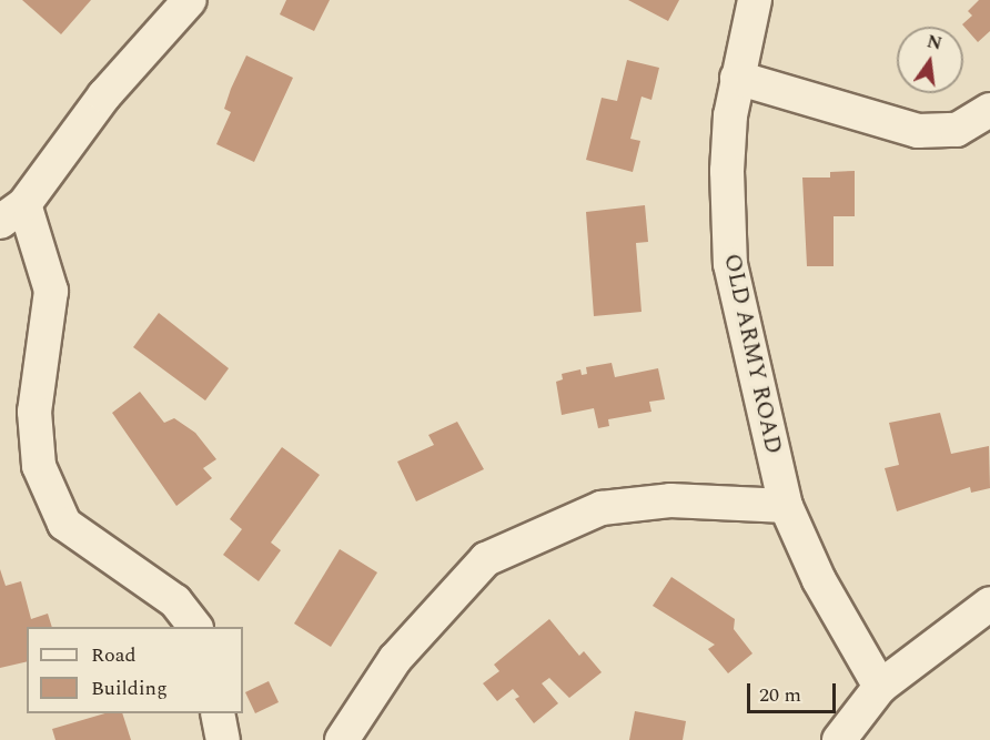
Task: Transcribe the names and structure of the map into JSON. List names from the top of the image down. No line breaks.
{"streets":{"street":["OLD ARMY ROAD"]},"legend":["Road","Building"],"scale_bar":"20 m","north":"top"}
